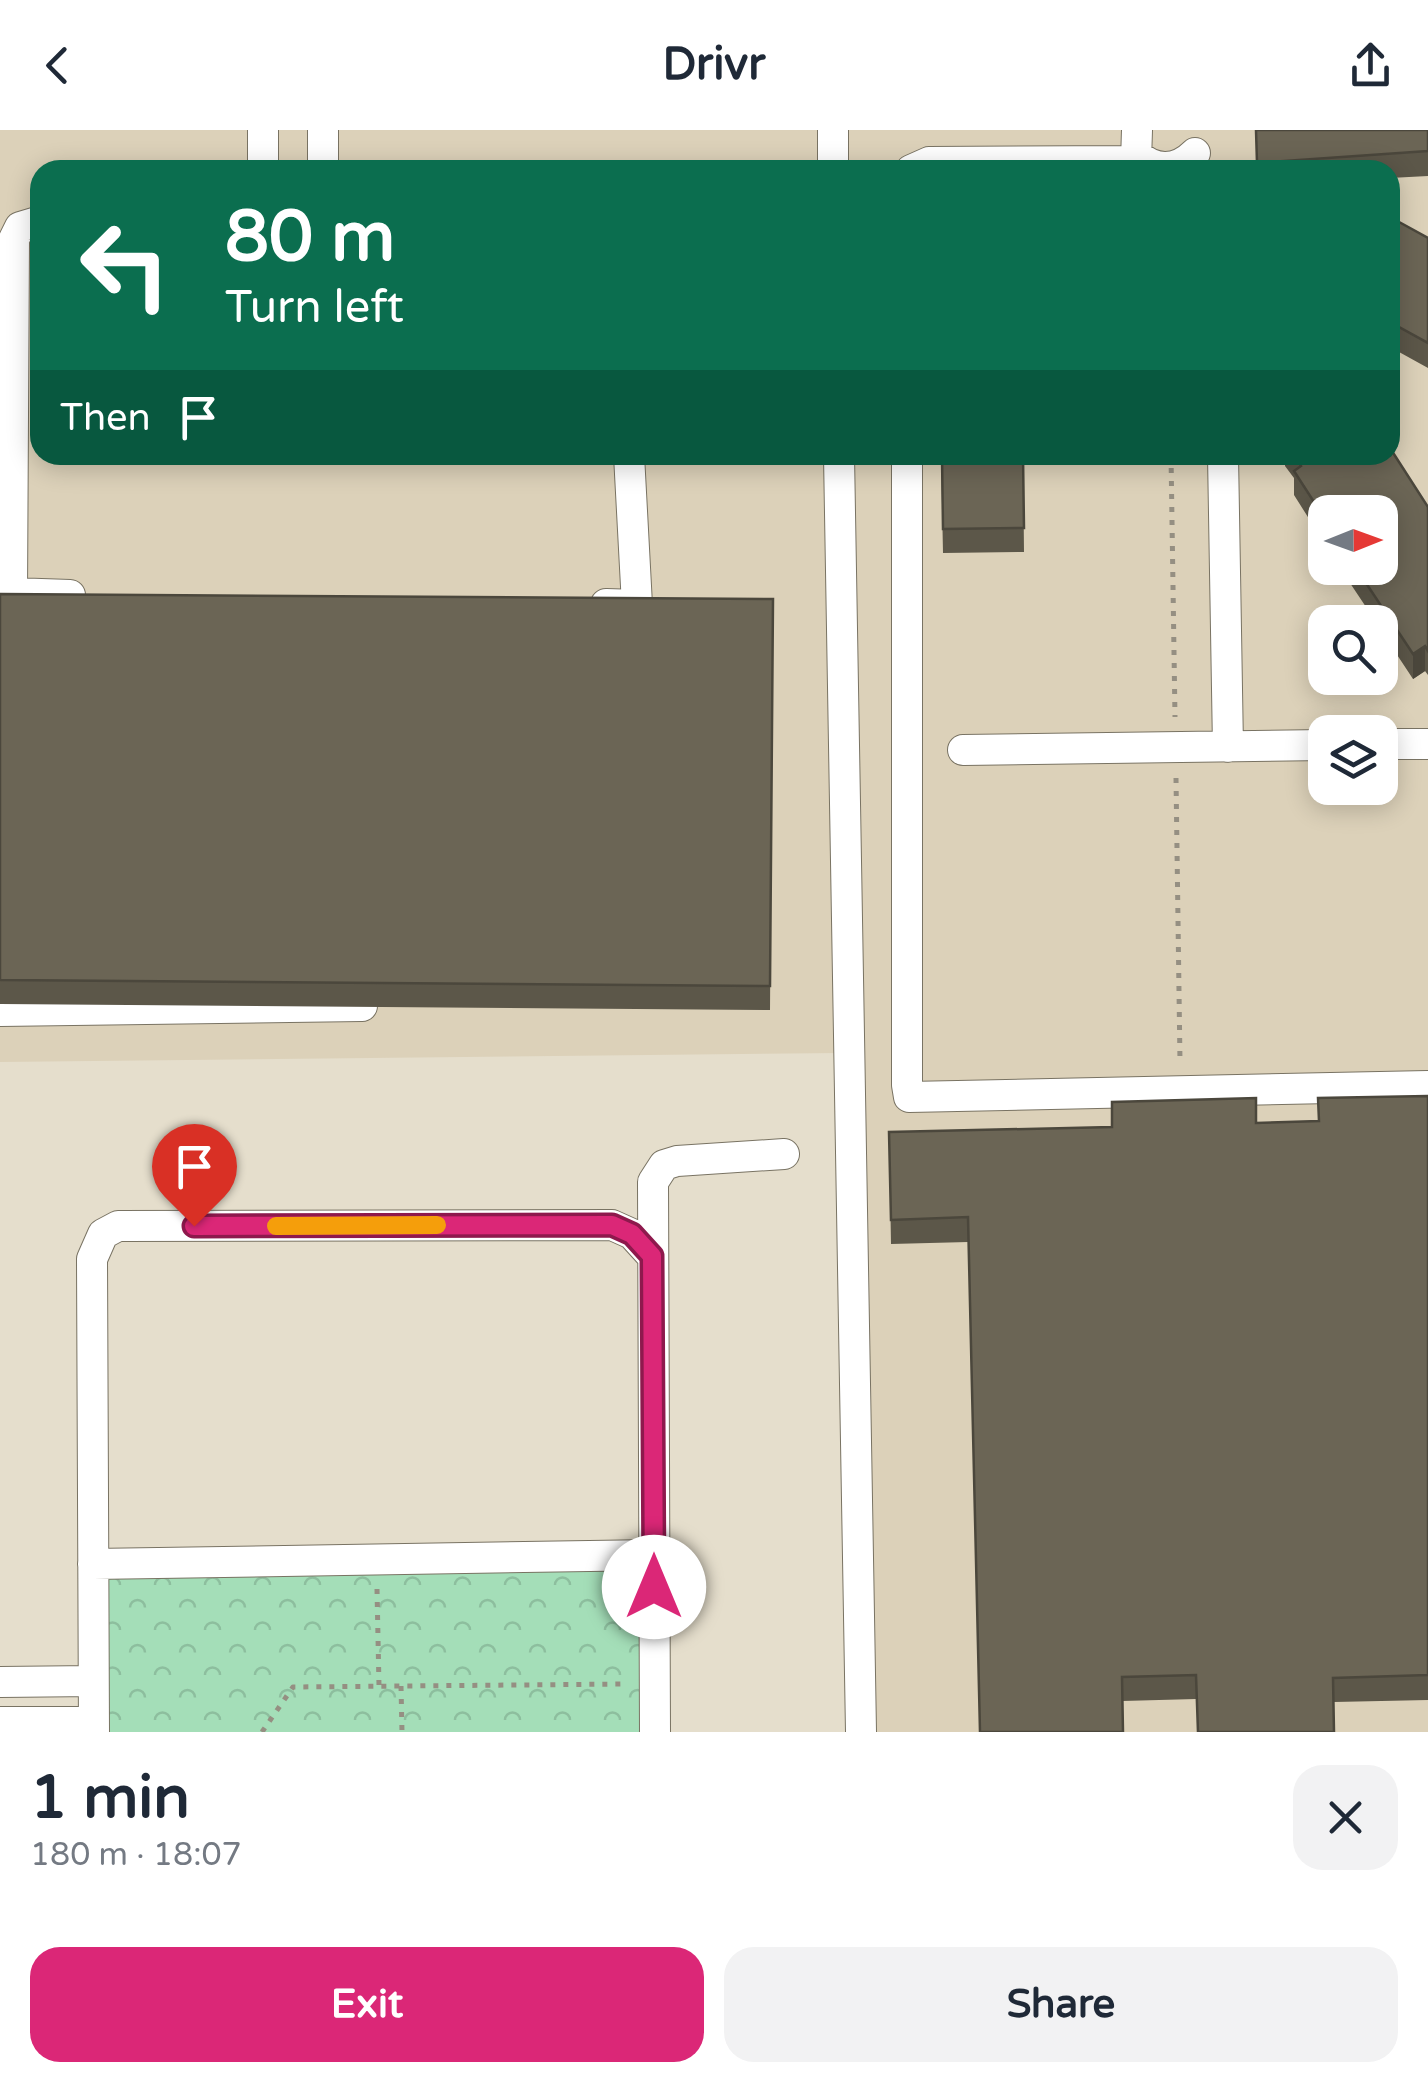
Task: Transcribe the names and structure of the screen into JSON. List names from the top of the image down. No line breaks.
{"north":"right","page":{"header":"Drivr","turn":["80 m","Turn left"],"then":"Then","heading":["1 min","180 m · 18:07"],"buttons":["Exit","Share"]}}
